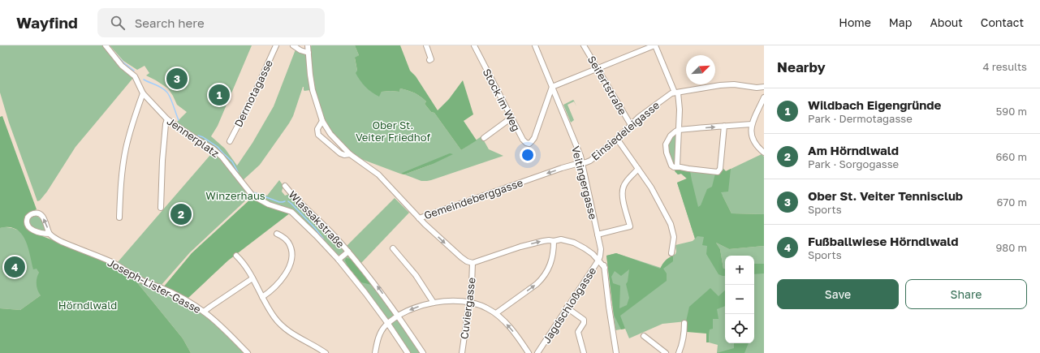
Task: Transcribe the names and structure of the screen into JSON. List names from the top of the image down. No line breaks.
{"streets":{"street":["Seifertstraße","Dermotagasse","Stock im Weg","Einsiedeleigasse","Jennerplatz","Veitingergasse","Gemeindeberggasse","Wlassakstraße","Joseph-Lister-Gasse","Jagdschloßgasse","Cuviergasse"]},"crossings":[["Seifertstraße","Einsiedeleigasse"],["Stock im Weg","Veitingergasse"],["Einsiedeleigasse","Veitingergasse"],["Einsiedeleigasse","Gemeindeberggasse"],["Jennerplatz","Wlassakstraße"],["Veitingergasse","Gemeindeberggasse"],["Veitingergasse","Jagdschloßgasse"]],"one_way":["Gemeindeberggasse"],"parks":["Ober St. Veiter Friedhof","Winzerhaus","Hörndlwald"],"north":"top right","page":{"header":"Wayfind","search":"Search here","nav":["Home","Map","About","Contact"],"heading":["Nearby","4 results"],"pins":["3","1","2","4"],"list":[{"mark":"1","name":"Wildbach Eigengründe","note":"Park · Dermotagasse","value":"590 m"},{"mark":"2","name":"Am Hörndlwald","note":"Park · Sorgogasse","value":"660 m"},{"mark":"3","name":"Ober St. Veiter Tennisclub","note":"Sports","value":"670 m"},{"mark":"4","name":"Fußballwiese Hörndlwald","note":"Sports","value":"980 m"}],"map_buttons":["+","−"],"buttons":["Save","Share"]}}
